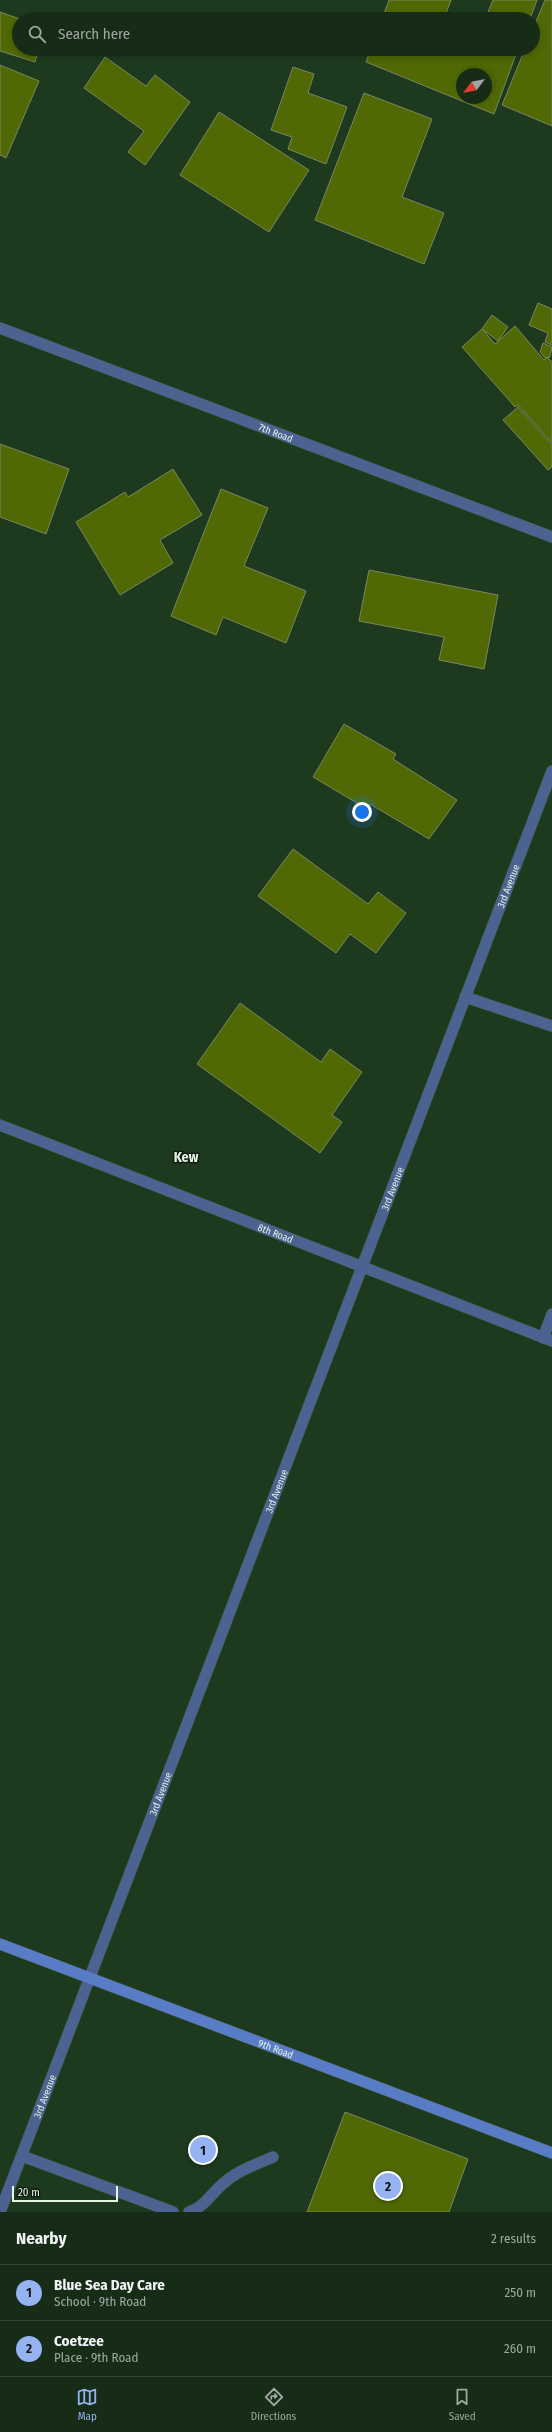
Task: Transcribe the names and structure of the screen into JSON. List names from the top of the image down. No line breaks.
{"streets":{"main road":["9th Road"],"street":["7th Road","3rd Avenue","8th Road"]},"crossings":[["3rd Avenue","8th Road"],["3rd Avenue","9th Road"]],"districts":["Kew"],"scale_bar":"20 m","north":"bottom left","page":{"search":"Search here","pins":["1","2"],"scale":"20 m","heading":["Nearby","2 results"],"list":[{"mark":"1","name":"Blue Sea Day Care","note":"School · 9th Road","value":"250 m"},{"mark":"2","name":"Coetzee","note":"Place · 9th Road","value":"260 m"}],"nav":["Map","Directions","Saved"]}}
